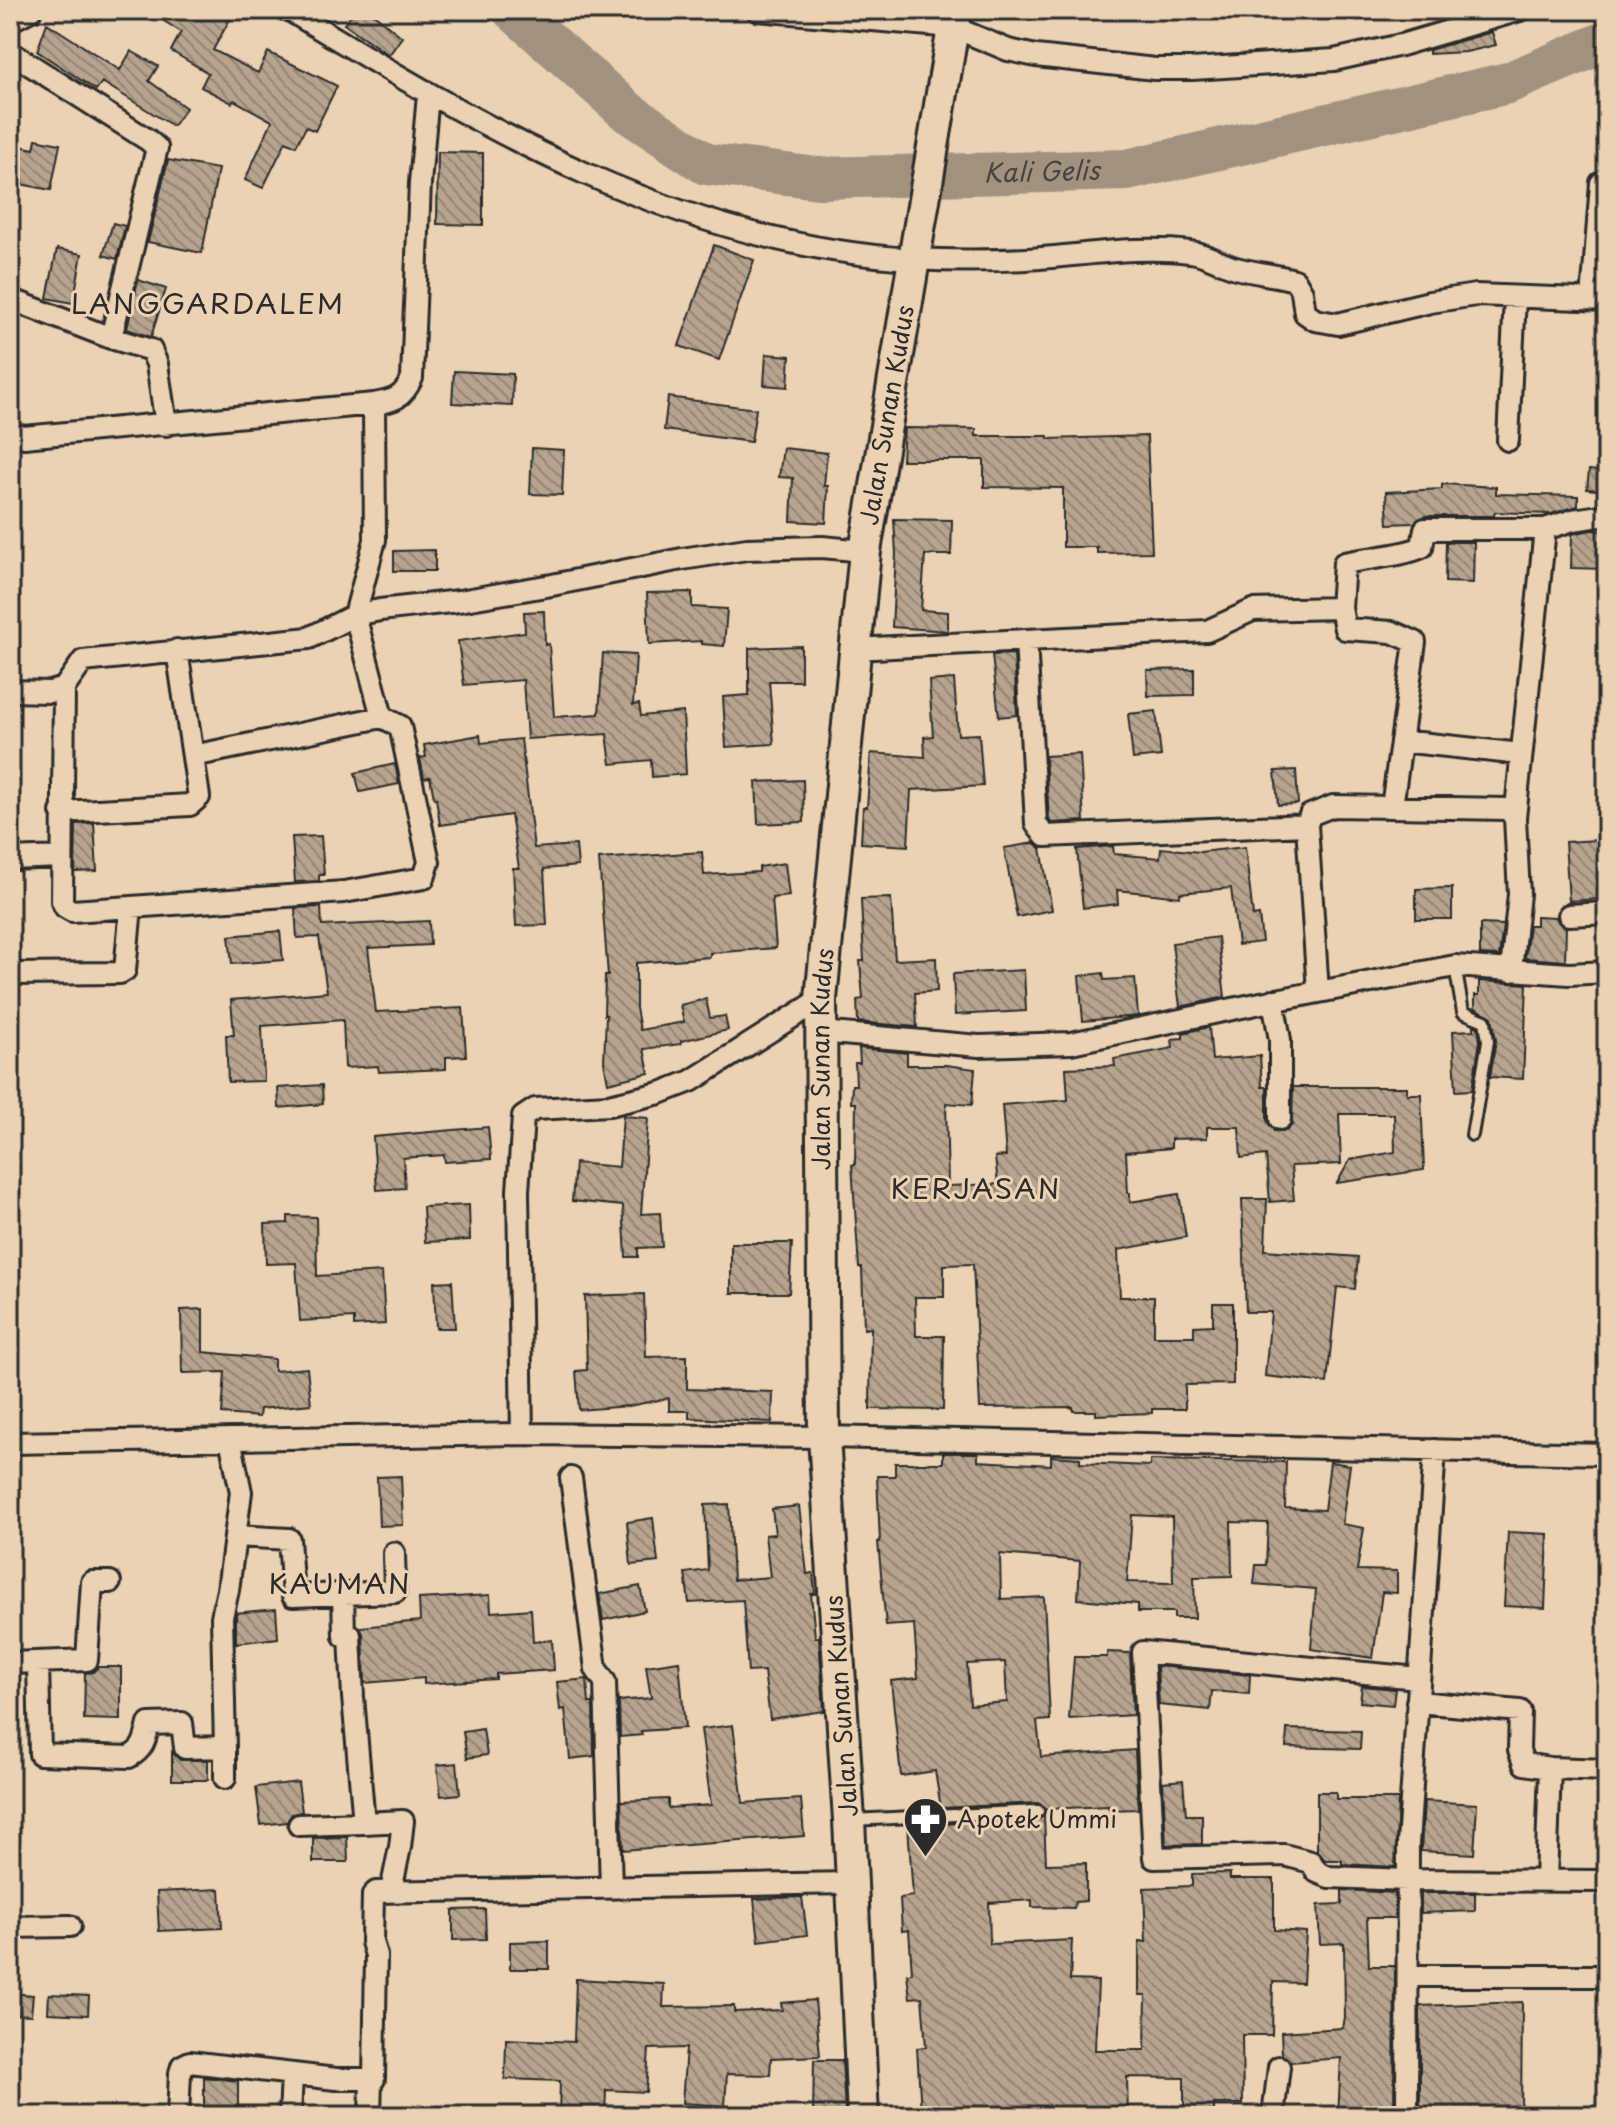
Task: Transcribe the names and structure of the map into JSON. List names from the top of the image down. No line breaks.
{"streets":{"main road":["Jalan Sunan Kudus"]},"districts":["LANGGARDALEM","KERJASAN","KAUMAN"],"water":["Kali Gelis"],"places":{"pharmacy":["Apotek Ummi"]}}
